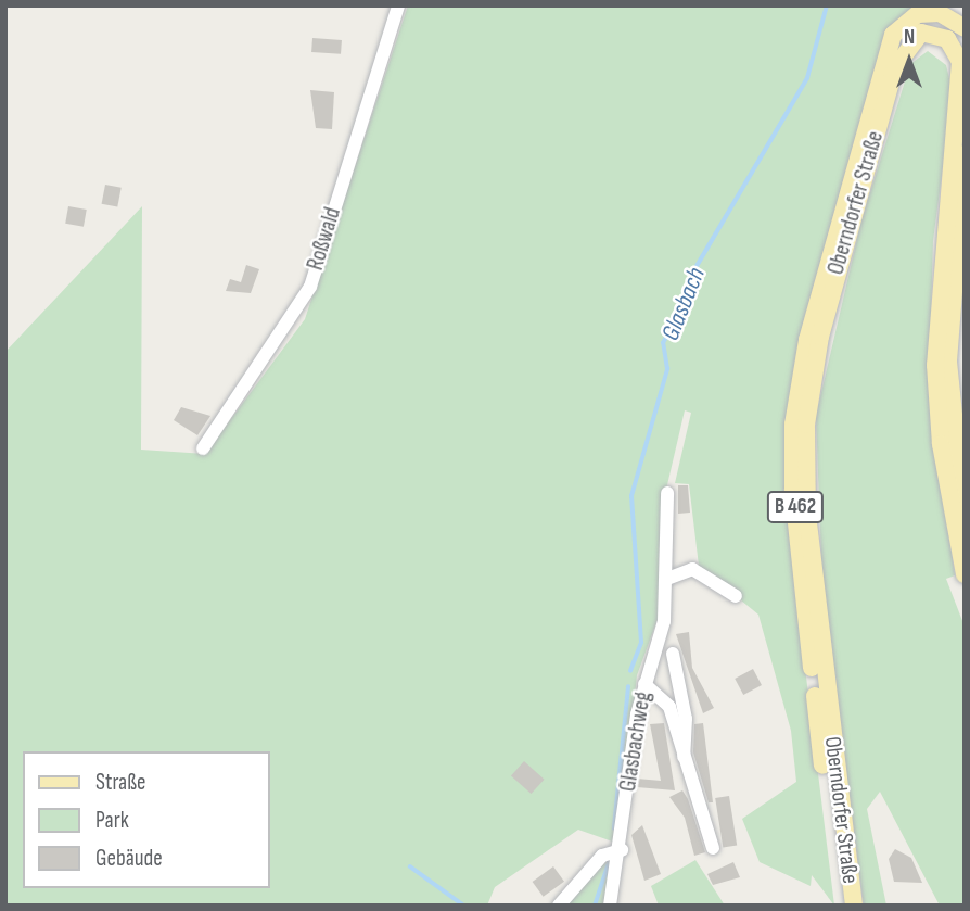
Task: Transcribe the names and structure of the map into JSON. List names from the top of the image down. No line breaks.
{"streets":{"main road":["Oberndorfer Straße","B 462"],"street":["Roßwald","Glasbachweg"]},"water":["Glasbach"],"legend":["Straße","Park","Gebäude"],"north":"top"}
